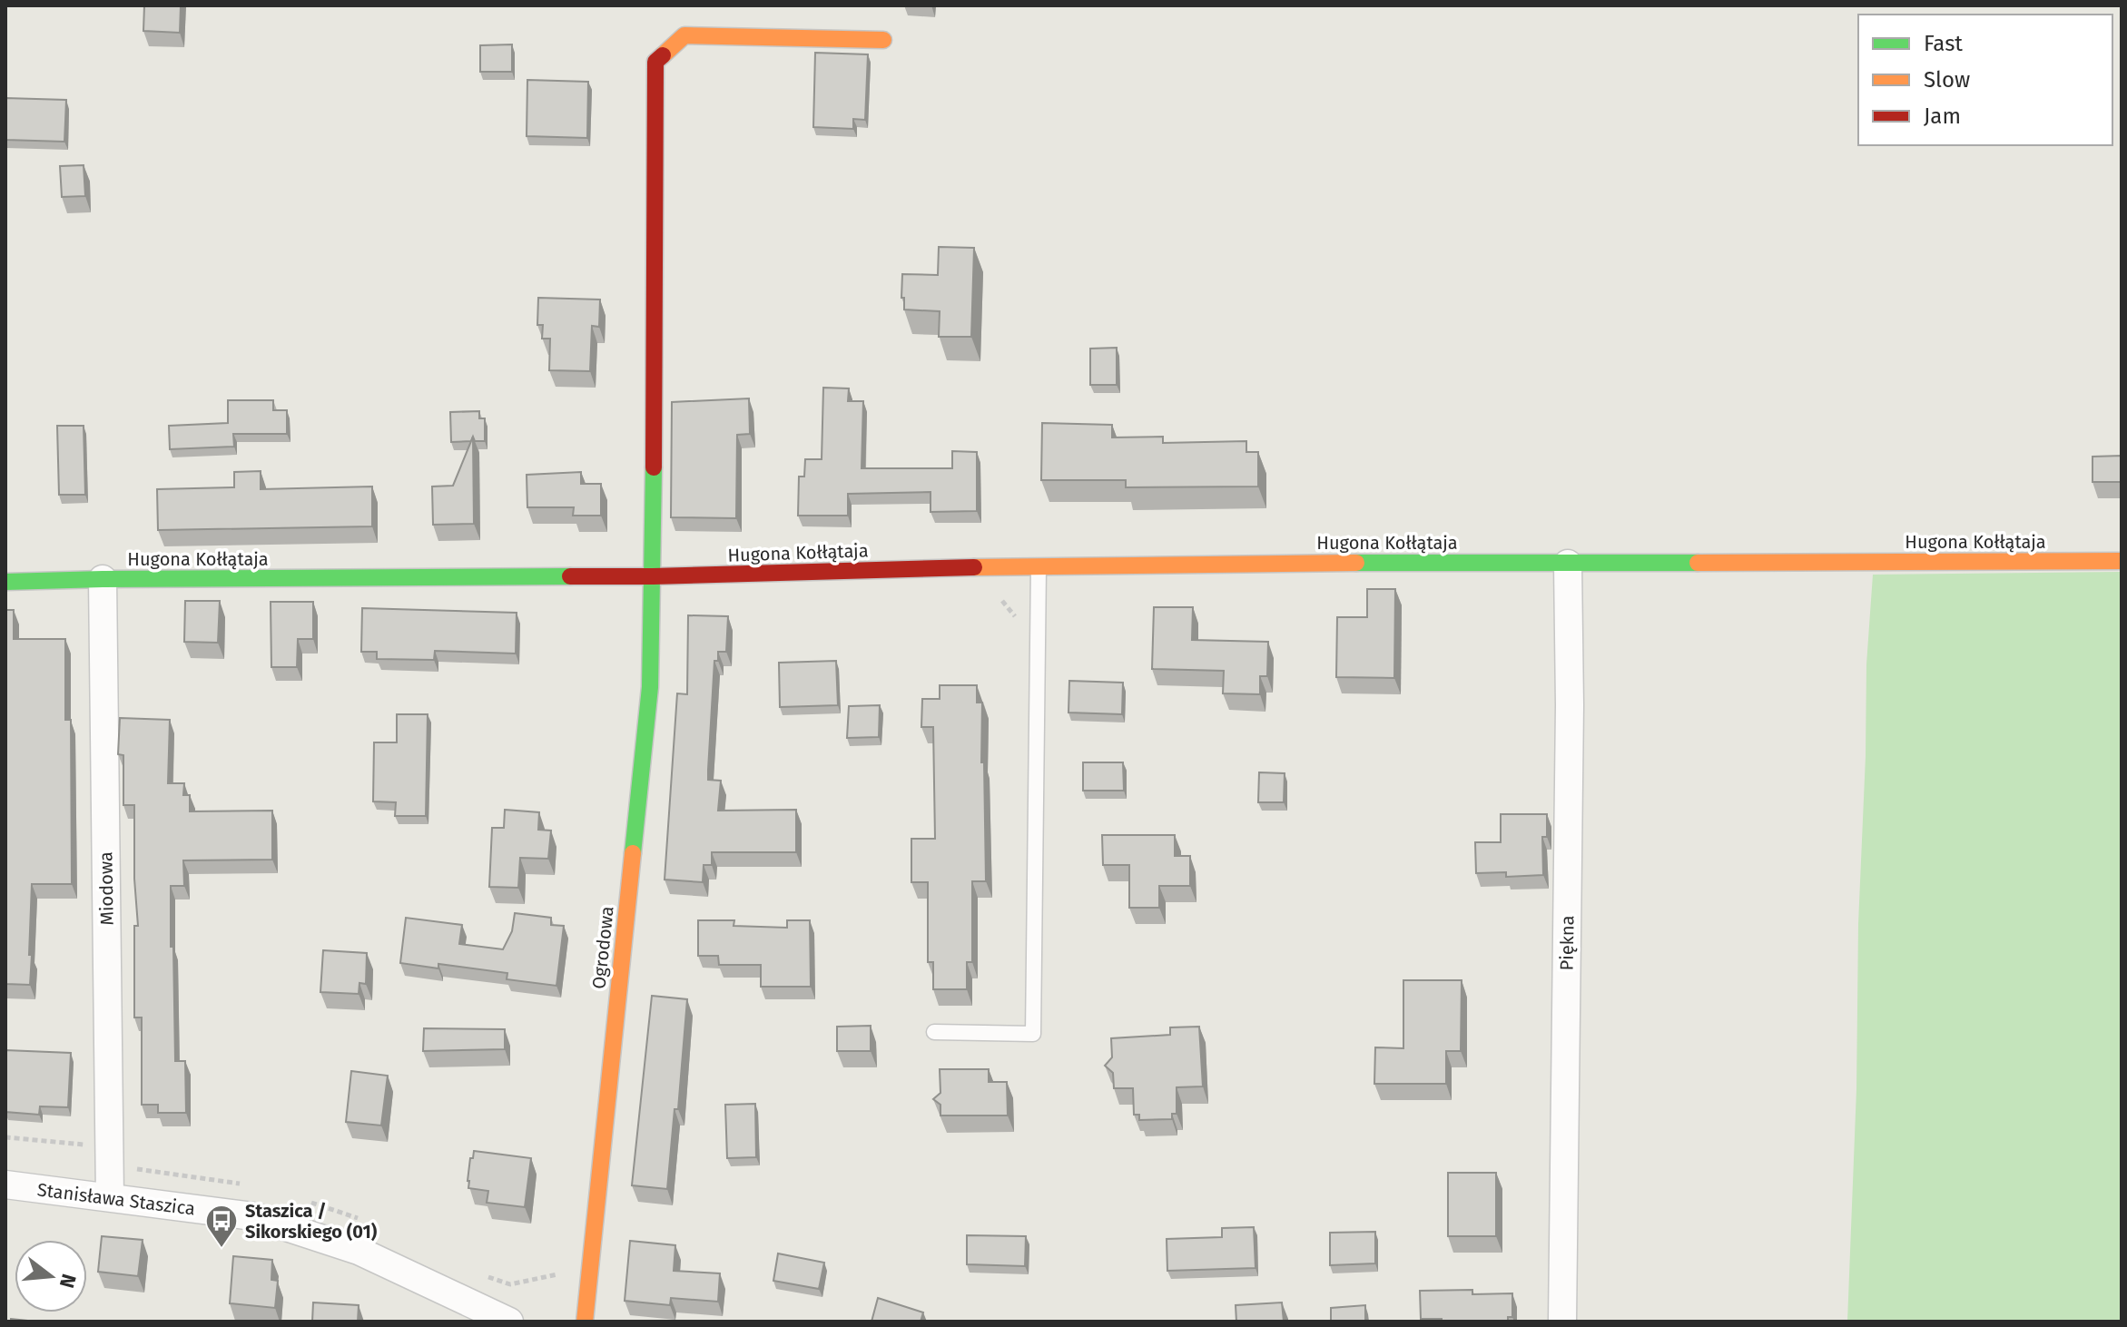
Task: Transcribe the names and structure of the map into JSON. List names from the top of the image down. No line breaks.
{"streets":{"street":["Hugona Kołłątaja","Miodowa","Piękna","Ogrodowa","Stanisława Staszica"]},"crossings":[["Hugona Kołłątaja","Miodowa"],["Hugona Kołłątaja","Piękna"],["Hugona Kołłątaja","Ogrodowa"],["Miodowa","Stanisława Staszica"]],"places":{"bus stop":["Staszica / Sikorskiego (01)"]},"legend":["Fast","Slow","Jam"],"north":"right"}
